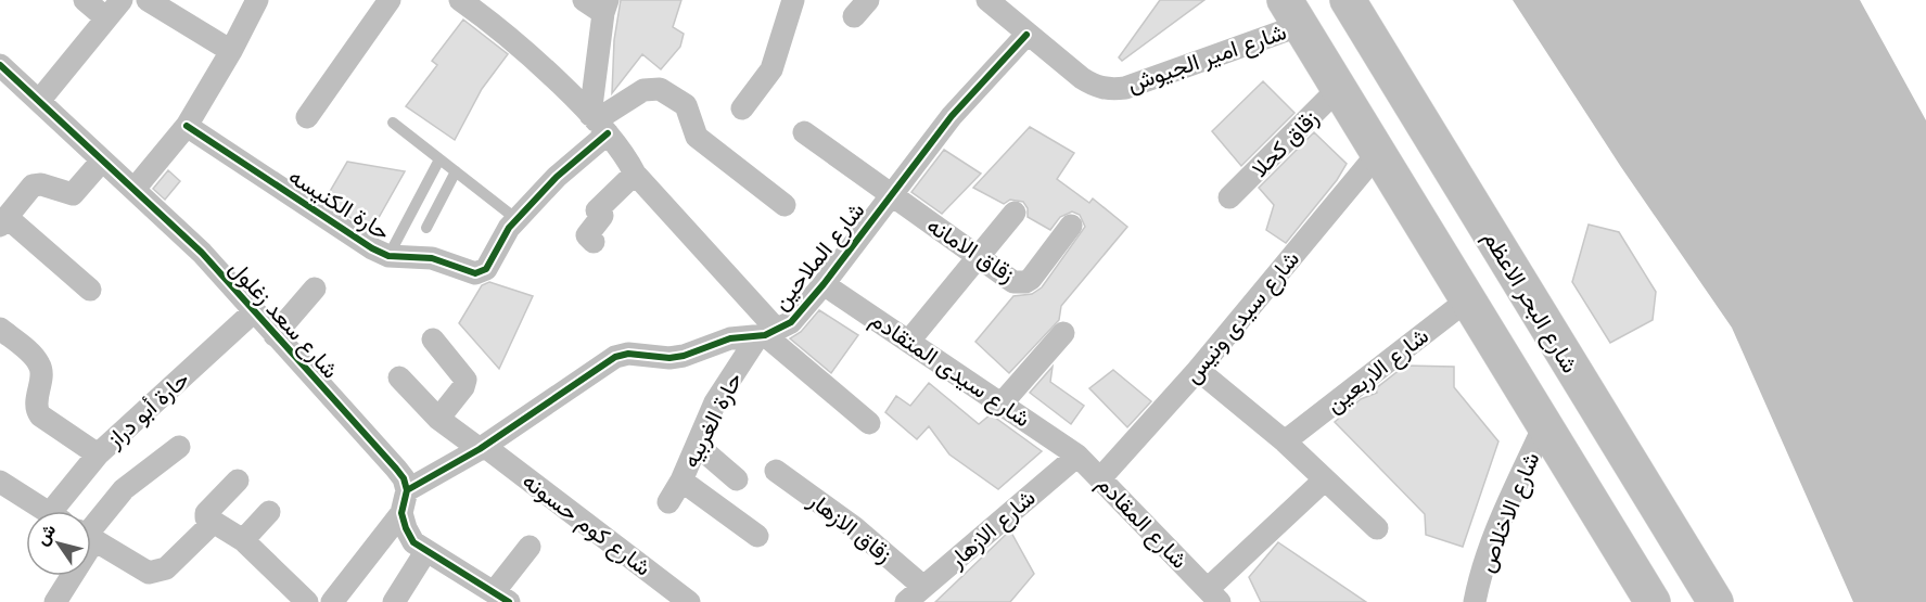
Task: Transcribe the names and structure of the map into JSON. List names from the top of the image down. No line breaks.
{"streets":{"main road":["شارع البحر الاعظم"],"street":["شارع امير الجيوش","زقاق كحلا","حارة الكنيسه","زقاق الامانه","شارع الملاحين","شارع سيدى ونيس","شارع سعد زغلول","شارع سيدى المتقادم","شارع الاربعين","حارة أبو دراز","حارة الغربيه","شارع الاخلاص","شارع المقادم","شارع كوم حسونه","زقاق الازهار","شارع الازهار"]},"crossings":[["شارع امير الجيوش","شارع الملاحين"],["زقاق الامانه","شارع الملاحين"],["شارع الملاحين","شارع سيدى المتقادم"],["شارع الملاحين","حارة الغربيه"],["شارع سيدى ونيس","شارع المقادم"],["شارع سعد زغلول","حارة أبو دراز"],["شارع سيدى المتقادم","شارع المقادم"],["شارع سيدى المتقادم","شارع الازهار"],["شارع المقادم","شارع الازهار"],["زقاق الازهار","شارع الازهار"]],"north":"top left"}
